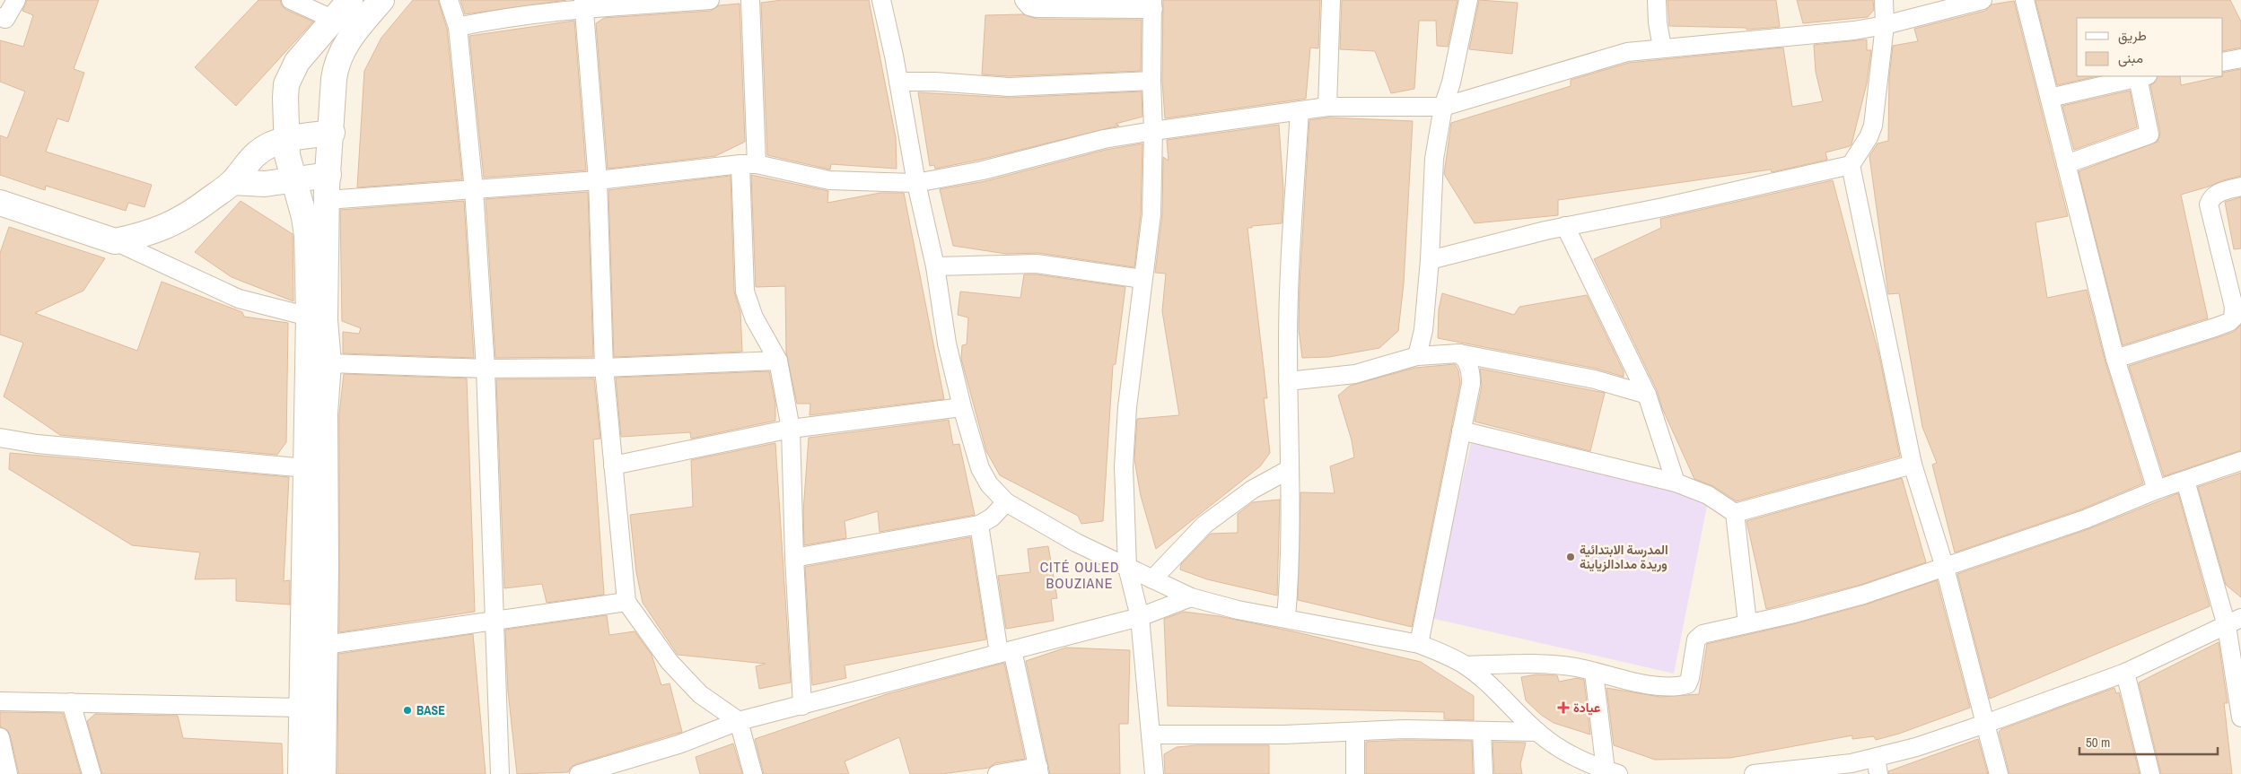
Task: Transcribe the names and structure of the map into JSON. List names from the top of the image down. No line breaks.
{"districts":["CITÉ OULED BOUZIANE"],"places":{"other":["المدرسة الابتدائية وريدة مدادالزياينة","BASE"],"health":["عيادة"]},"legend":["طريق","مبنى"],"scale_bar":"50 m"}
